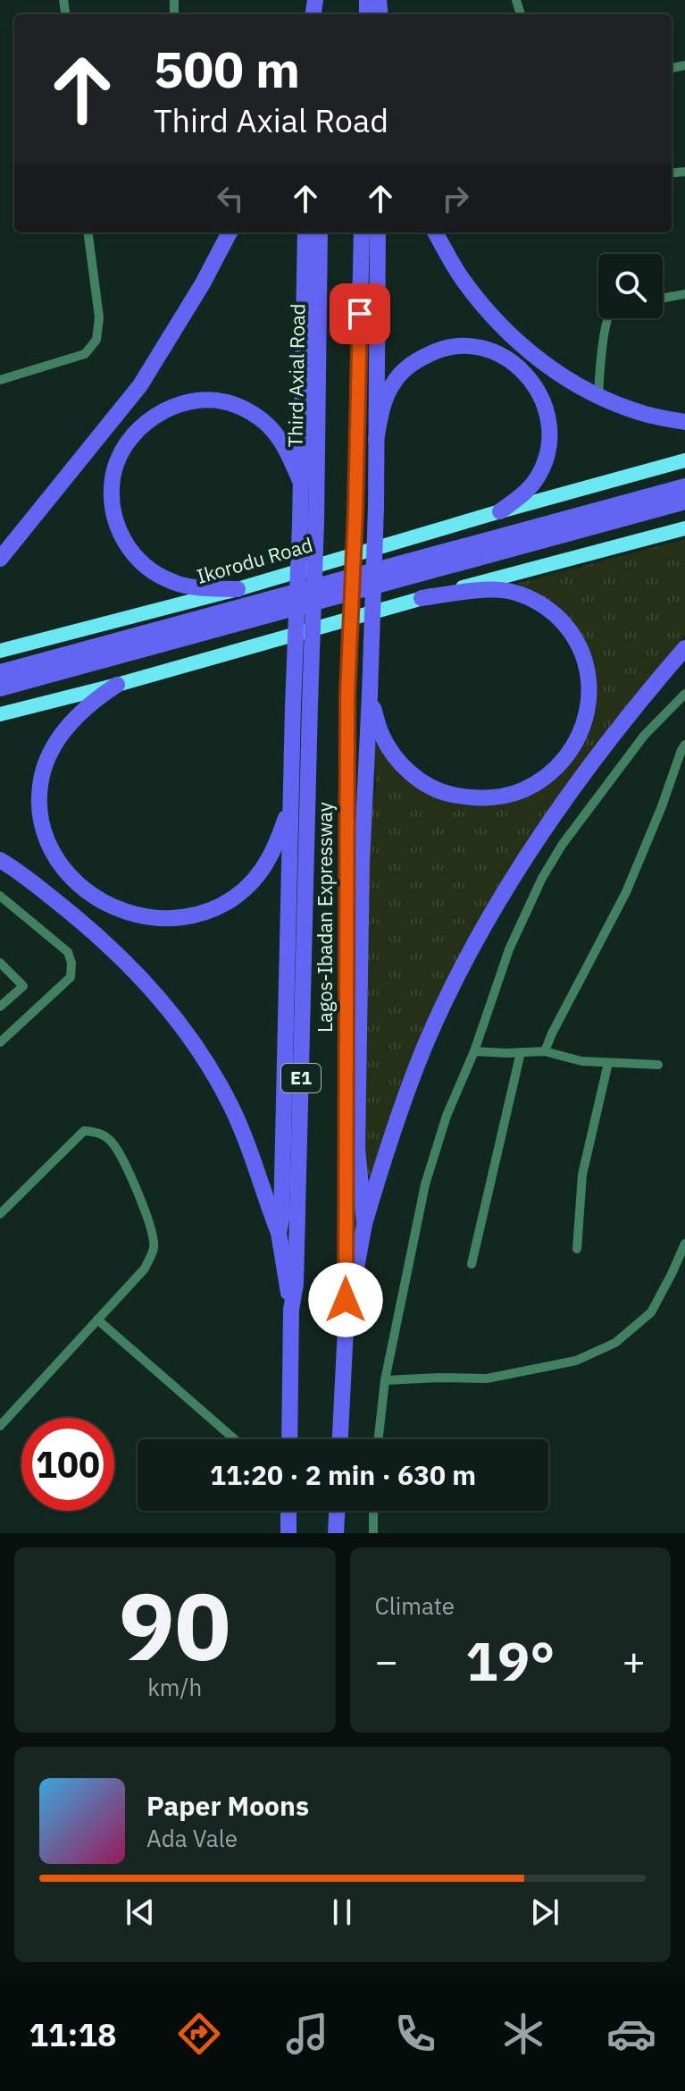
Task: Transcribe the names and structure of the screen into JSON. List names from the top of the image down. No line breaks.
{"streets":{"highway":["Third Axial Road","Ikorodu Road","Lagos-Ibadan Expressway","E1"]},"crossings":[["Third Axial Road","Lagos-Ibadan Expressway"]],"page":{"turn":["500 m","Third Axial Road"],"limit":"100","trip":"11:20 · 2 min · 630 m","tile":[["90","km/h"],"Climate"],"heat":["−","19°","+"],"song":["Paper Moons","Ada Vale"],"tabs":"11:18"}}
